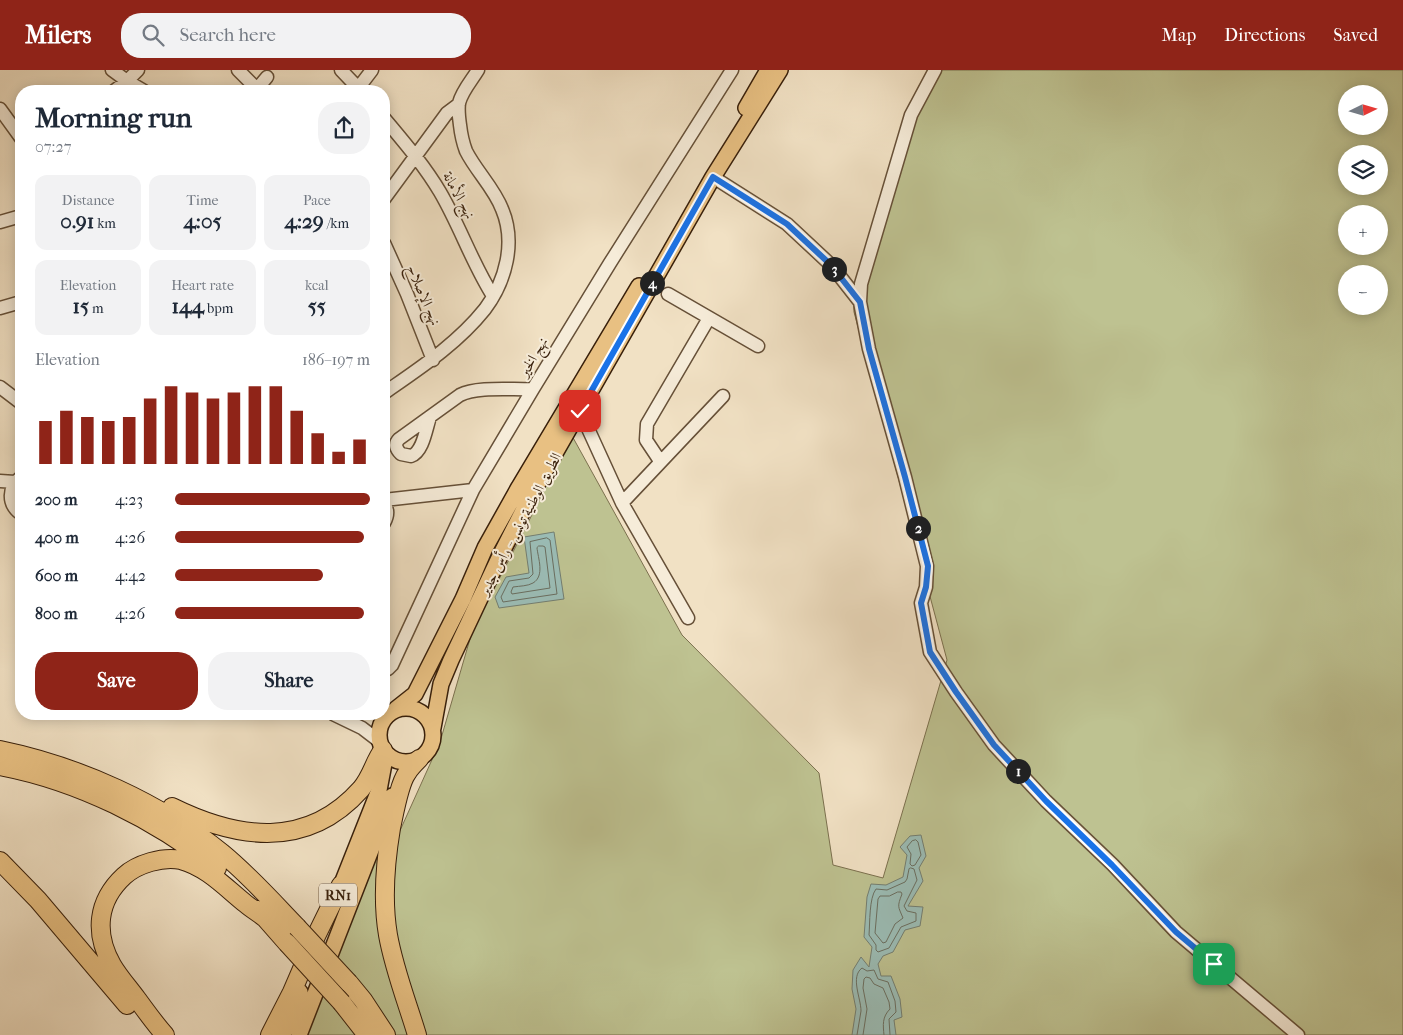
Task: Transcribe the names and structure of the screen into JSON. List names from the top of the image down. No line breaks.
{"streets":{"main road":["الطريق الوطنية تونس - رأس جدير","RN1"],"street":["نهج الأمانة","نهج الإصلاح","نهج الخير"]},"crossings":[["الطريق الوطنية تونس - رأس جدير","RN1"]],"north":"right","page":{"header":"Milers","search":"Search here","nav":["Map","Directions","Saved"],"map_buttons":["+","−"],"heading":["Morning run","07:27"],"stats":[["Distance","0.91 km"],["Time","4:05"],["Pace","4:29 /km"],["Elevation","15 m"],["Heart rate","144 bpm"],["kcal","55"]],"pins":["3","4","2","1"],"chart":["Elevation","186–197 m"],"list":[{"name":"200 m","note":"4:23"},{"name":"400 m","note":"4:26"},{"name":"600 m","note":"4:42"},{"name":"800 m","note":"4:26"}],"buttons":["Save","Share"]}}
